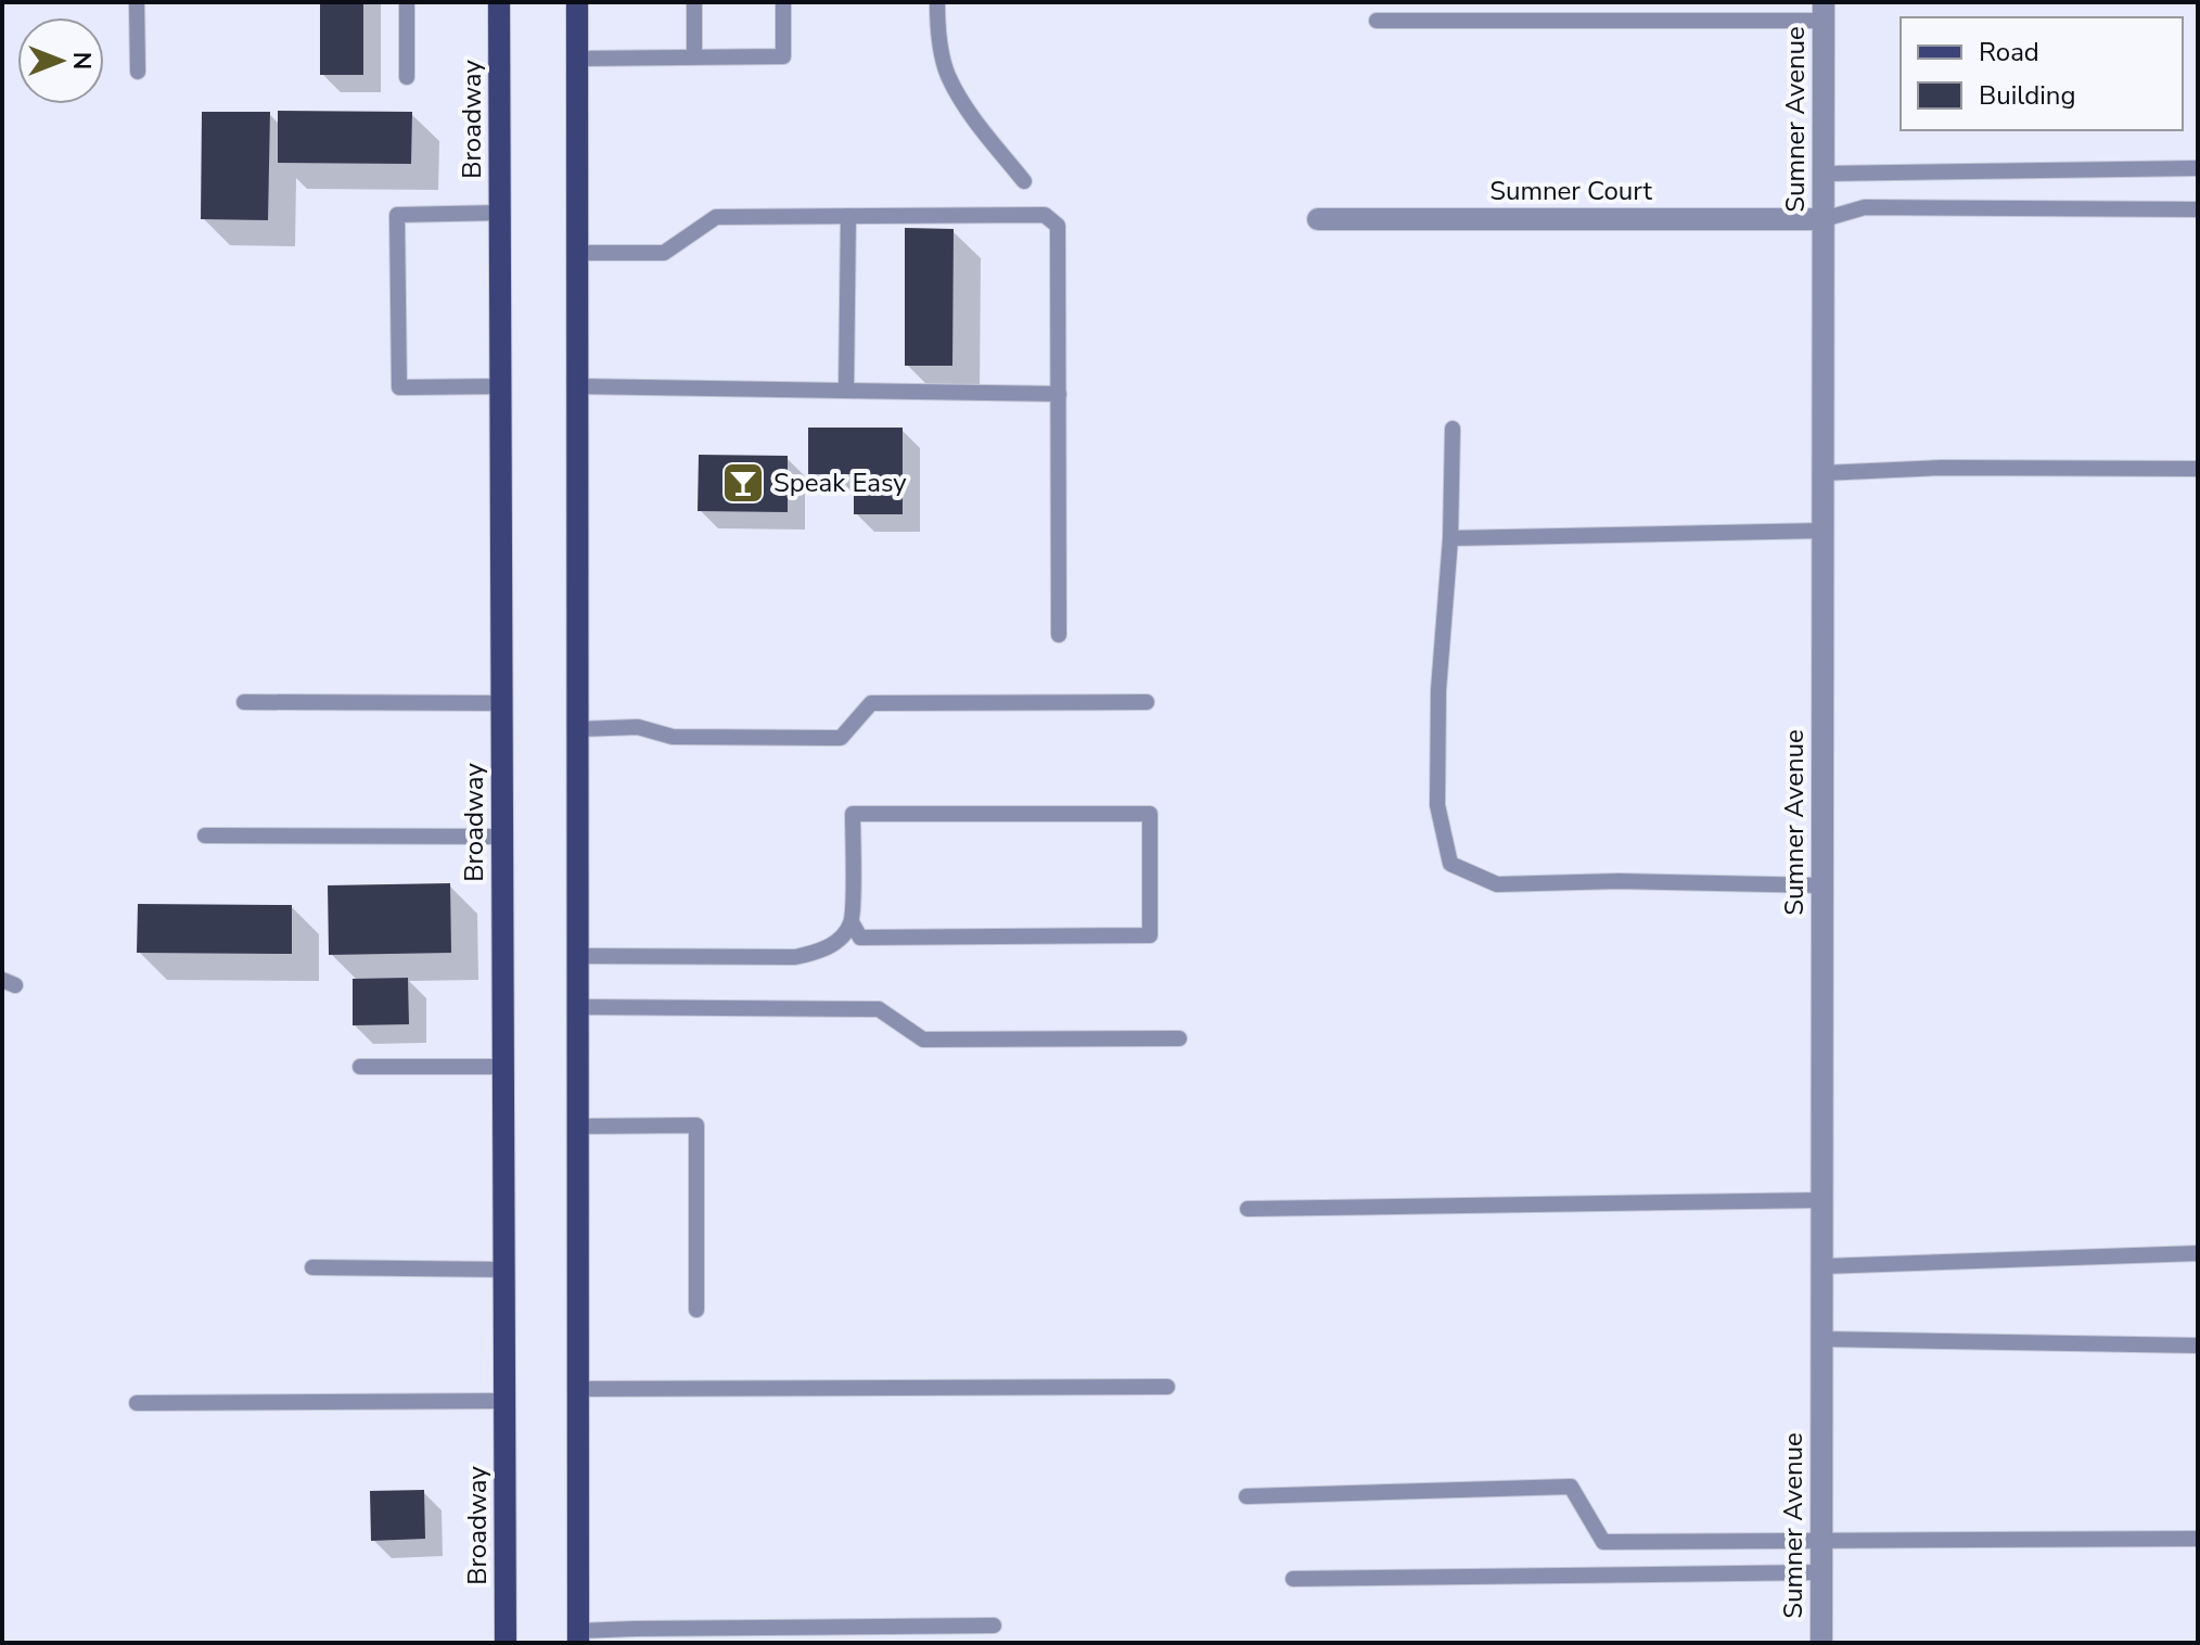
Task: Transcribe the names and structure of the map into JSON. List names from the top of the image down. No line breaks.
{"streets":{"main road":["Broadway"],"street":["Sumner Avenue","Sumner Court"]},"crossings":[["Sumner Avenue","Sumner Court"]],"places":{"bar":["Speak Easy"]},"legend":["Road","Building"],"north":"right"}
